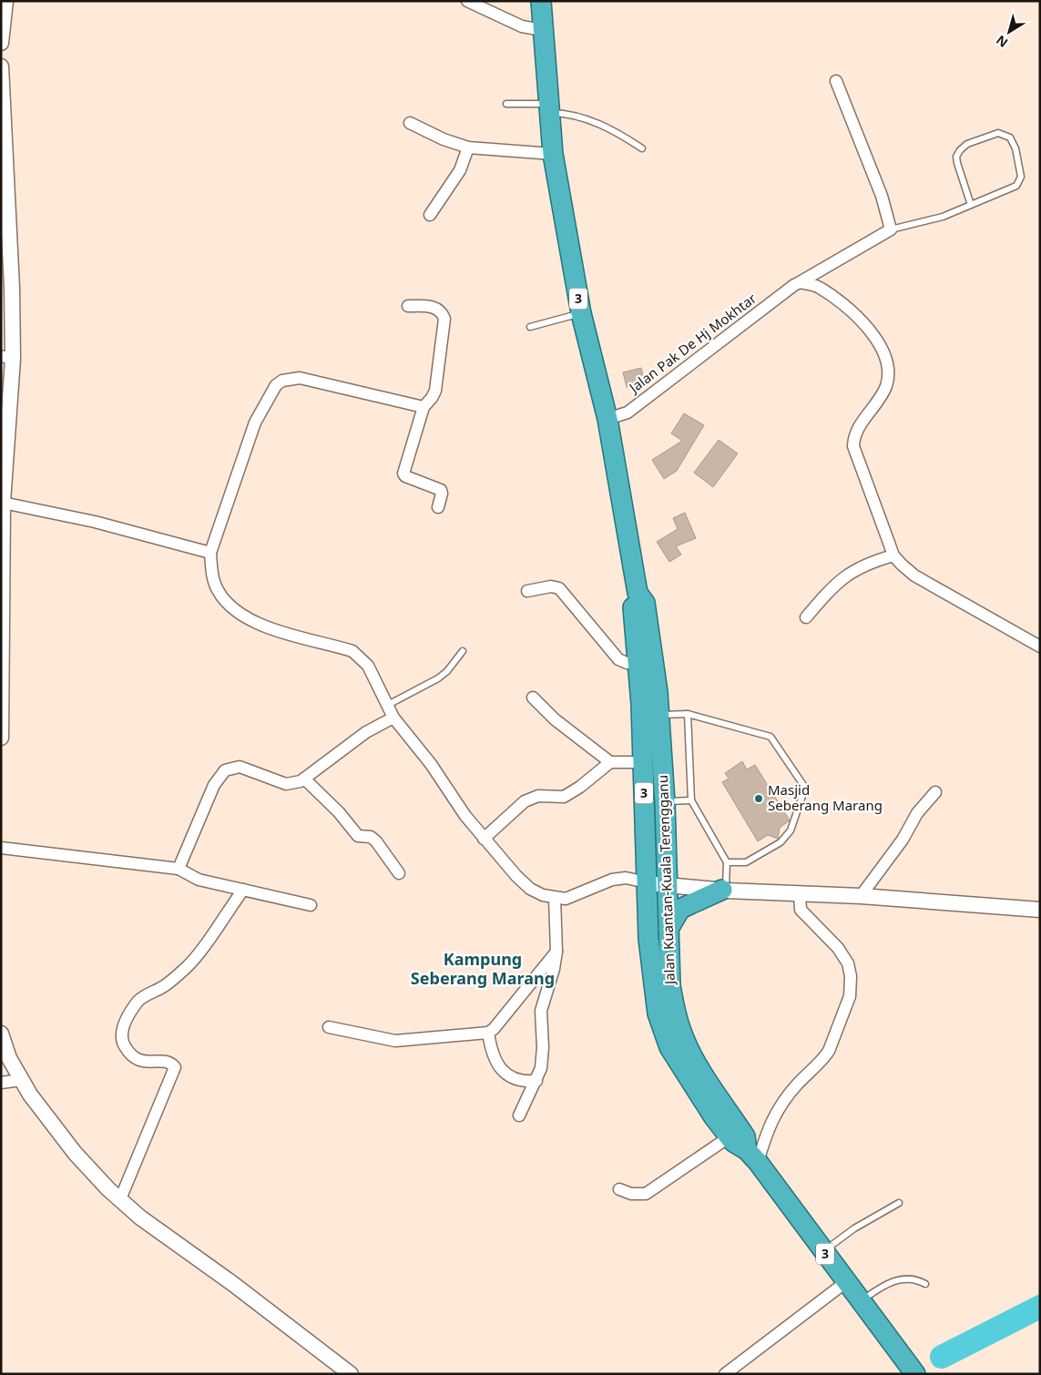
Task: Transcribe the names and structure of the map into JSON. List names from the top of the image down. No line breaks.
{"streets":{"highway":["3","Jalan Kuantan-Kuala Terengganu"],"street":["Jalan Pak De Hj Mokhtar"]},"crossings":[["Jalan Pak De Hj Mokhtar","Jalan Kuantan-Kuala Terengganu"]],"districts":["Kampung Seberang Marang"],"places":["Masjid Seberang Marang"],"north":"bottom left"}
